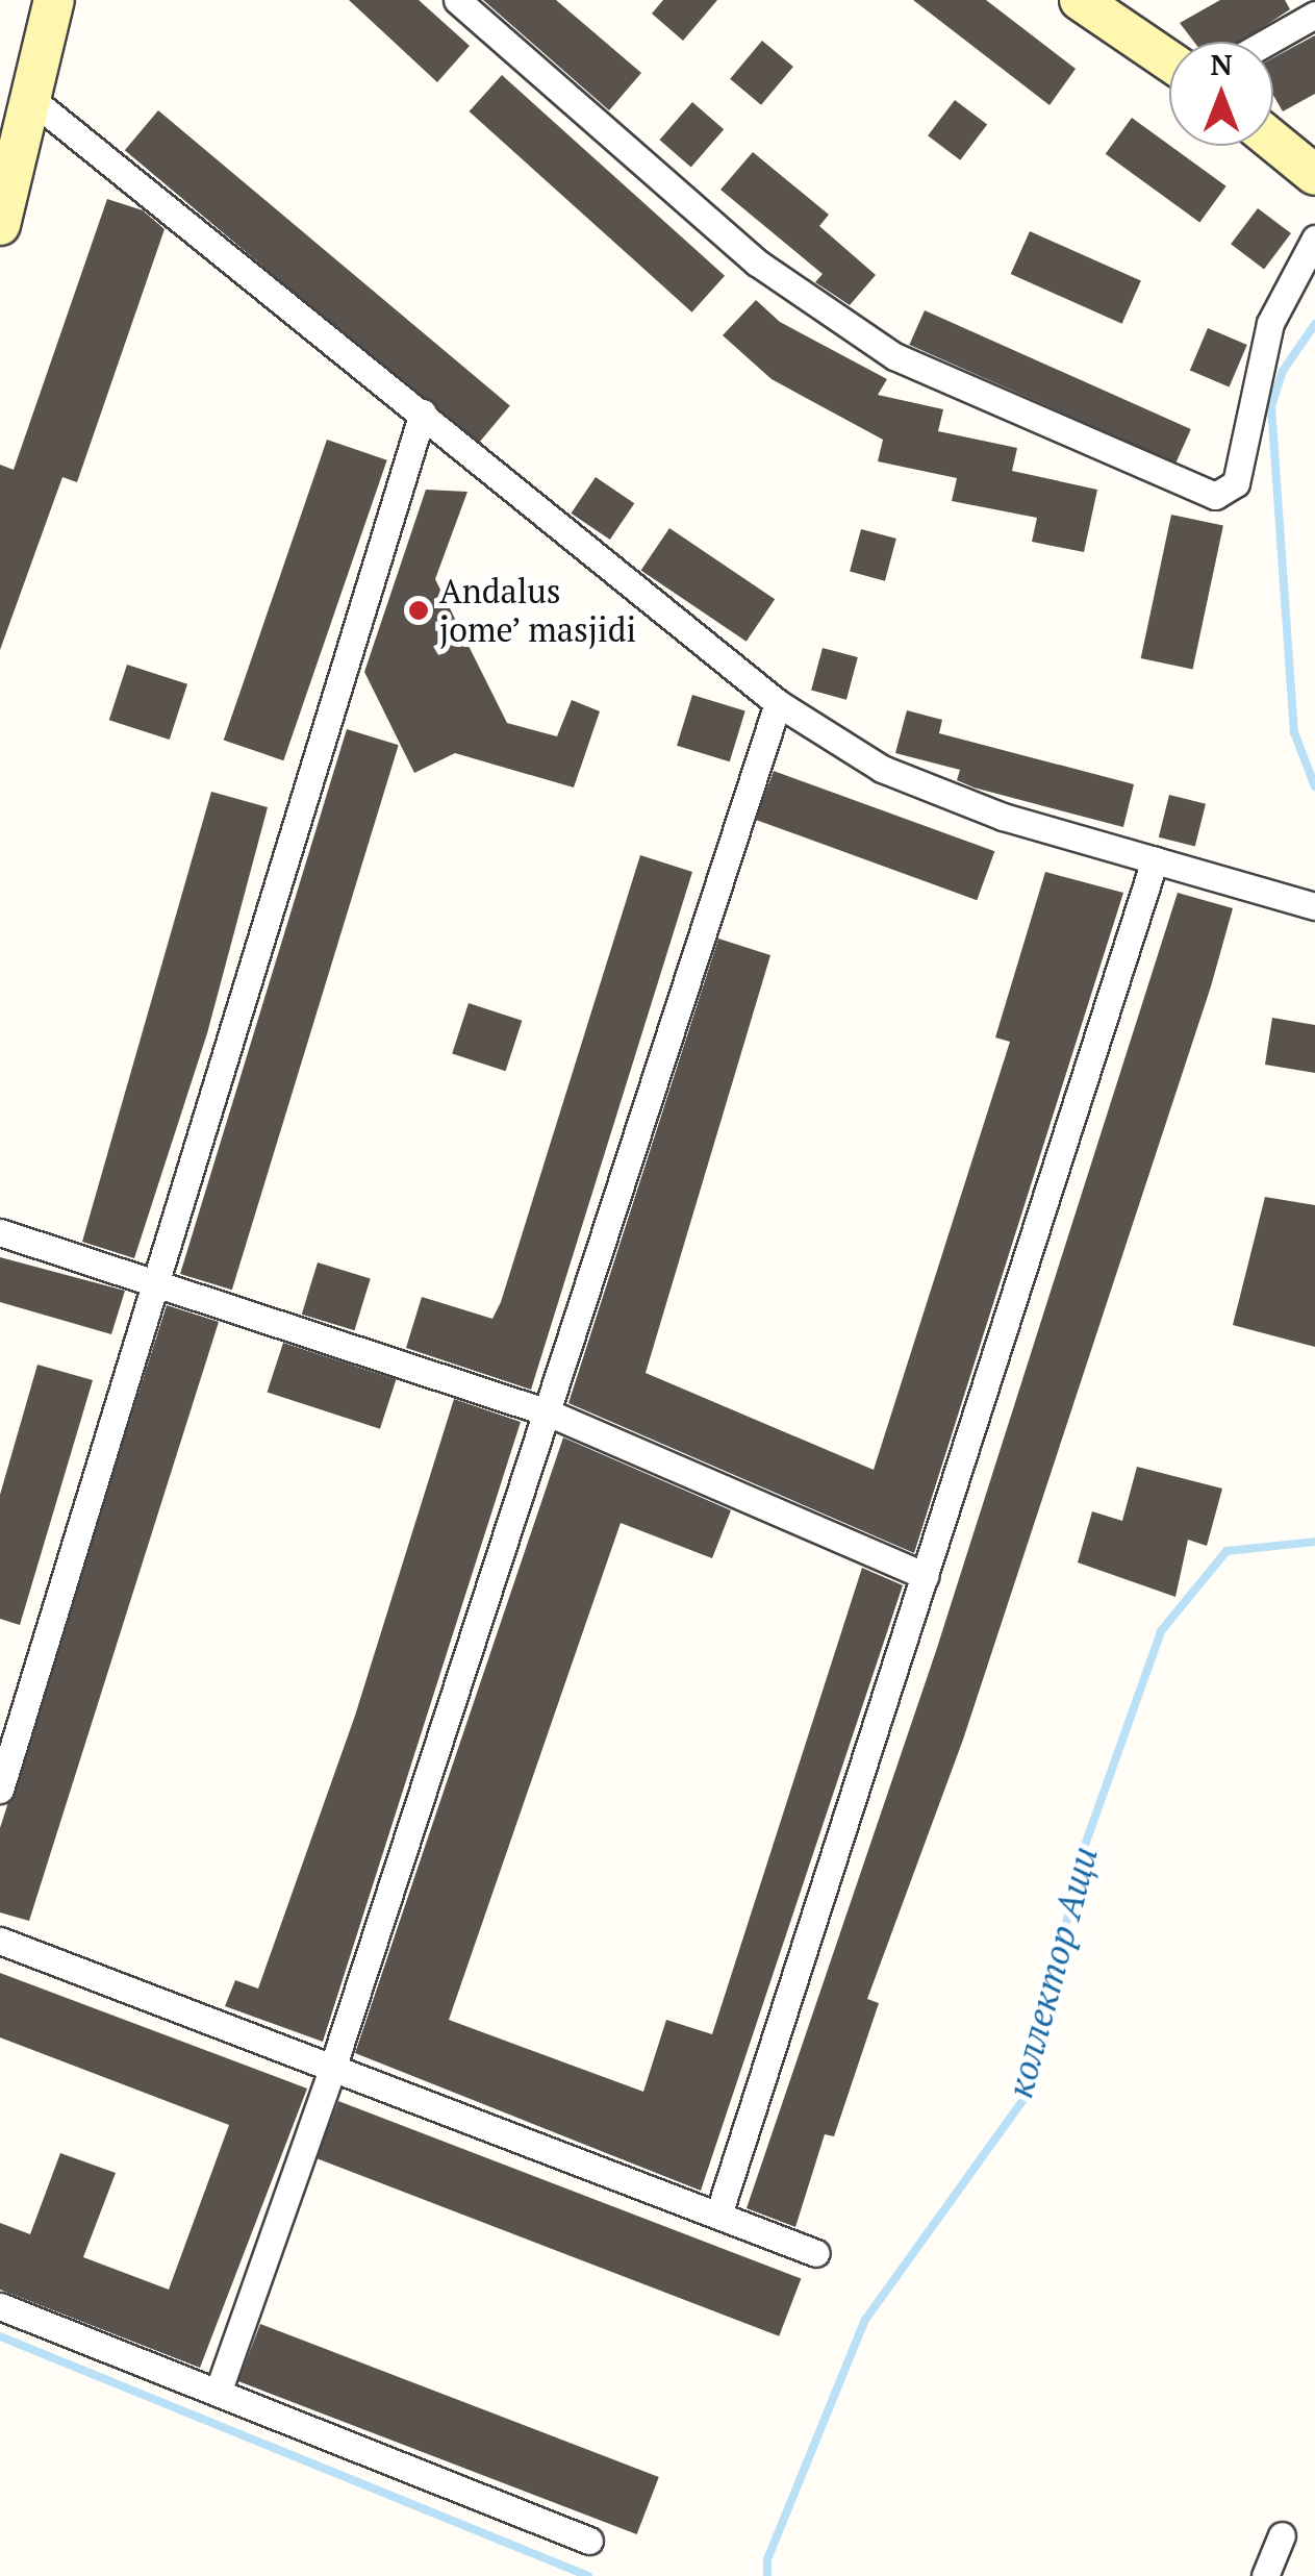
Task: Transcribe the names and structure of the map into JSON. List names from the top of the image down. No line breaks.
{"water":["коллектор Ащи"],"places":["Andalus jome’ masjidi"],"north":"top"}
